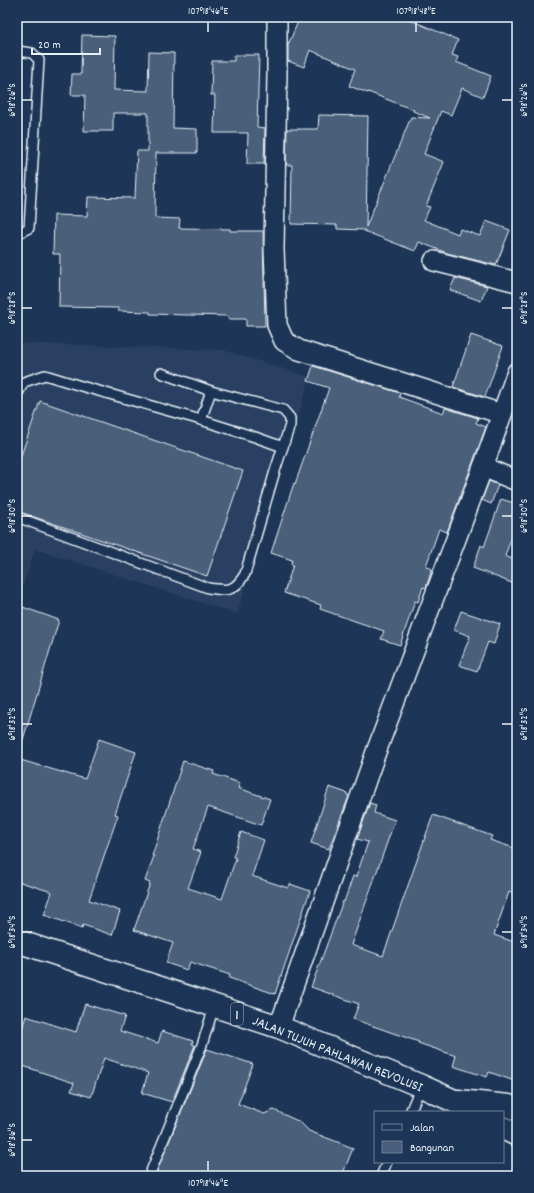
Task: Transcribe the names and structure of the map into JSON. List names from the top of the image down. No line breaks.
{"streets":{"main road":["1","JALAN TUJUH PAHLAWAN REVOLUSI"]},"legend":["Jalan","Bangunan"],"scale_bar":"20 m","coordinates":["107°18'46\"E","107°18'48\"E","6°18'26\"S","6°18'28\"S","6°18'30\"S","6°18'32\"S","6°18'34\"S","6°18'36\"S"]}
